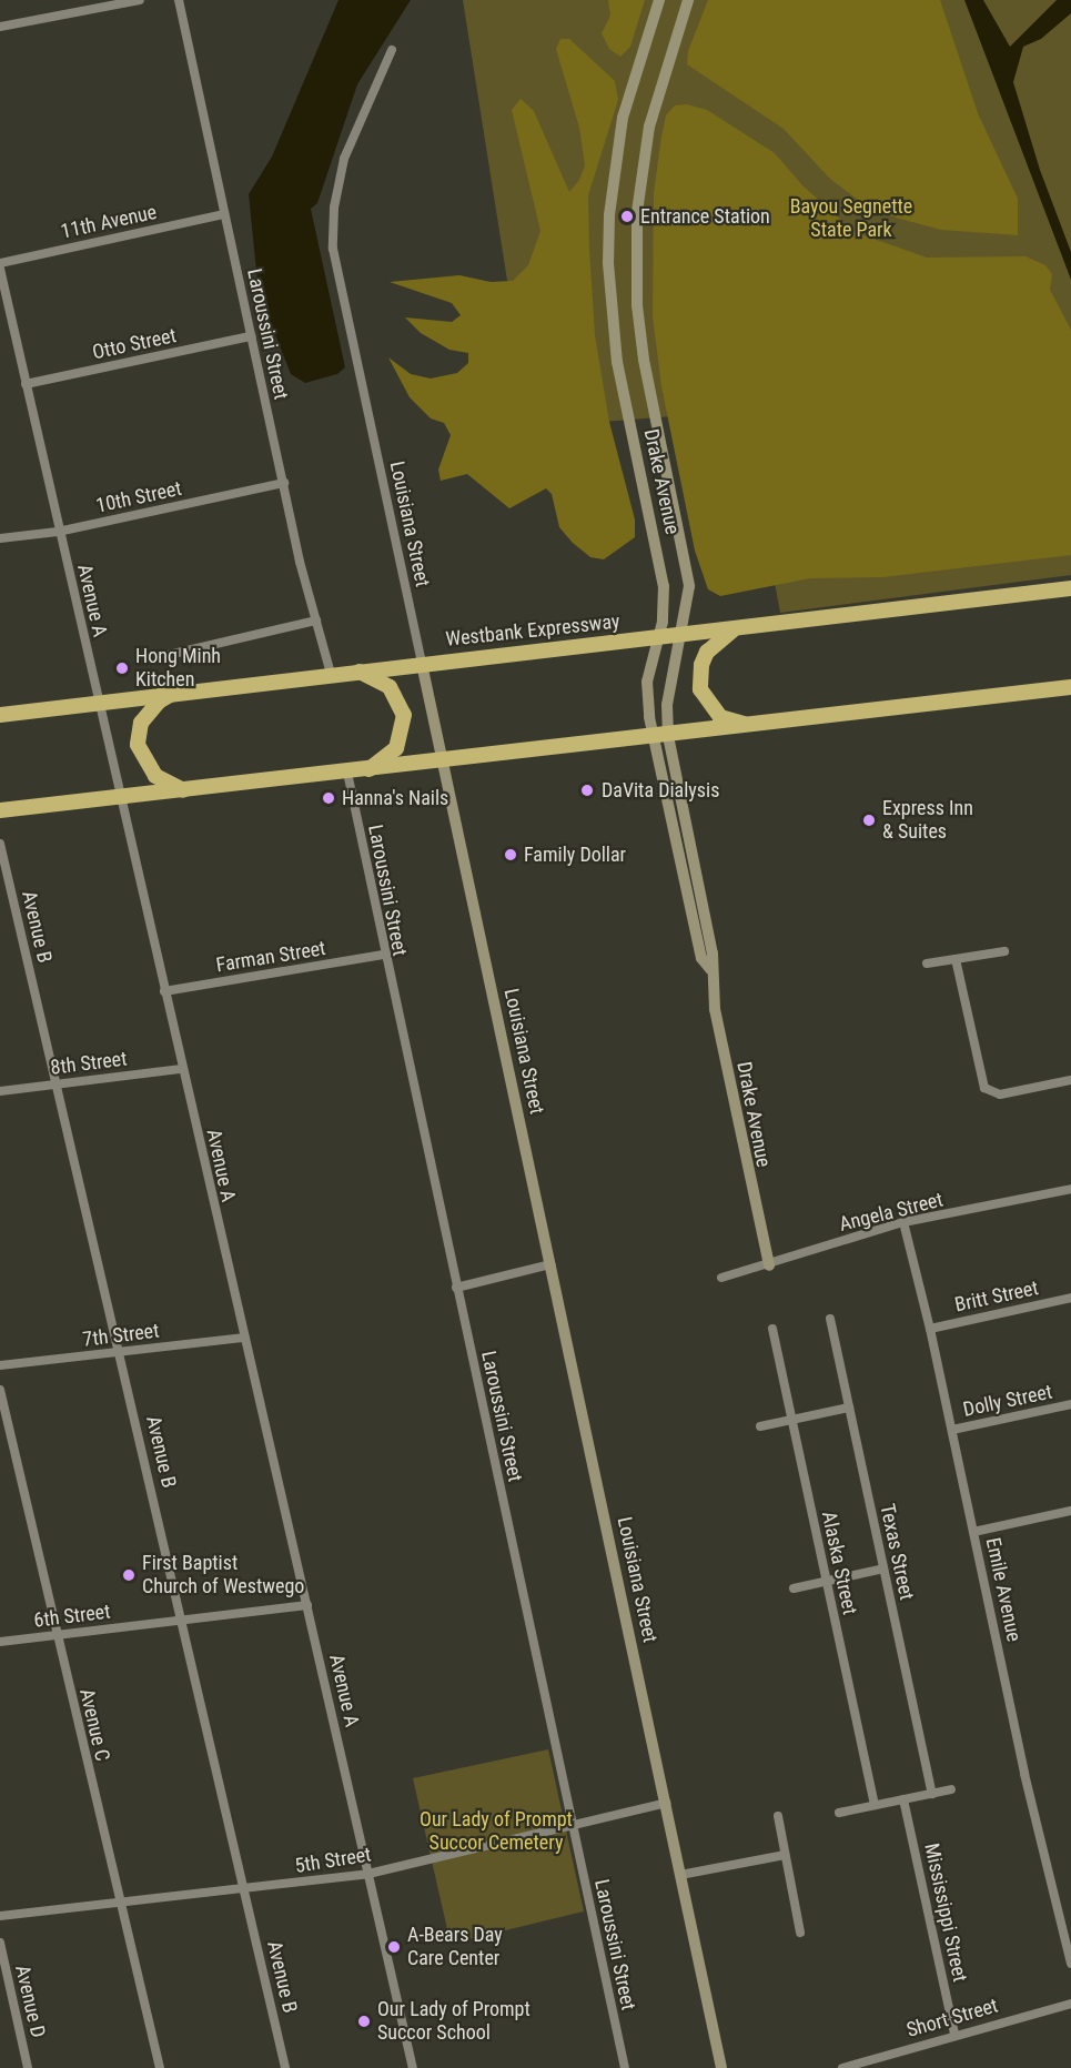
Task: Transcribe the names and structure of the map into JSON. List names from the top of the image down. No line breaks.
{"streets":{"highway":["Westbank Expressway"],"street":["11th Avenue","Laroussini Street","Otto Street","Drake Avenue","10th Street","Louisiana Street","Avenue A","Avenue B","Farman Street","8th Street","Angela Street","Britt Street","7th Street","Dolly Street","Texas Street","Alaska Street","Emile Avenue","6th Street","Avenue C","5th Street","Mississippi Street","Avenue D","Short Street"]},"crossings":[["11th Avenue","Laroussini Street"],["Laroussini Street","Otto Street"],["Laroussini Street","10th Street"],["Laroussini Street","Westbank Expressway"],["Laroussini Street","Farman Street"],["Laroussini Street","5th Street"],["Otto Street","Avenue A"],["Drake Avenue","Westbank Expressway"],["Drake Avenue","Angela Street"],["10th Street","Avenue A"],["Louisiana Street","Westbank Expressway"],["Louisiana Street","5th Street"],["Avenue A","Westbank Expressway"],["Avenue A","Farman Street"],["Avenue A","8th Street"],["Avenue A","7th Street"],["Avenue A","6th Street"],["Avenue A","5th Street"],["Avenue B","8th Street"],["Avenue B","7th Street"],["Avenue B","6th Street"],["Avenue B","5th Street"],["Angela Street","Emile Avenue"],["Britt Street","Emile Avenue"],["Dolly Street","Emile Avenue"],["6th Street","Avenue C"],["Avenue C","5th Street"],["Mississippi Street","Short Street"]],"parks":["Bayou Segnette State Park","Our Lady of Prompt Succor Cemetery"],"places":["Entrance Station","Hong Minh Kitchen","DaVita Dialysis","Hanna's Nails","Express Inn & Suites","Family Dollar","First Baptist Church of Westwego","A-Bears Day Care Center","Our Lady of Prompt Succor School"]}
